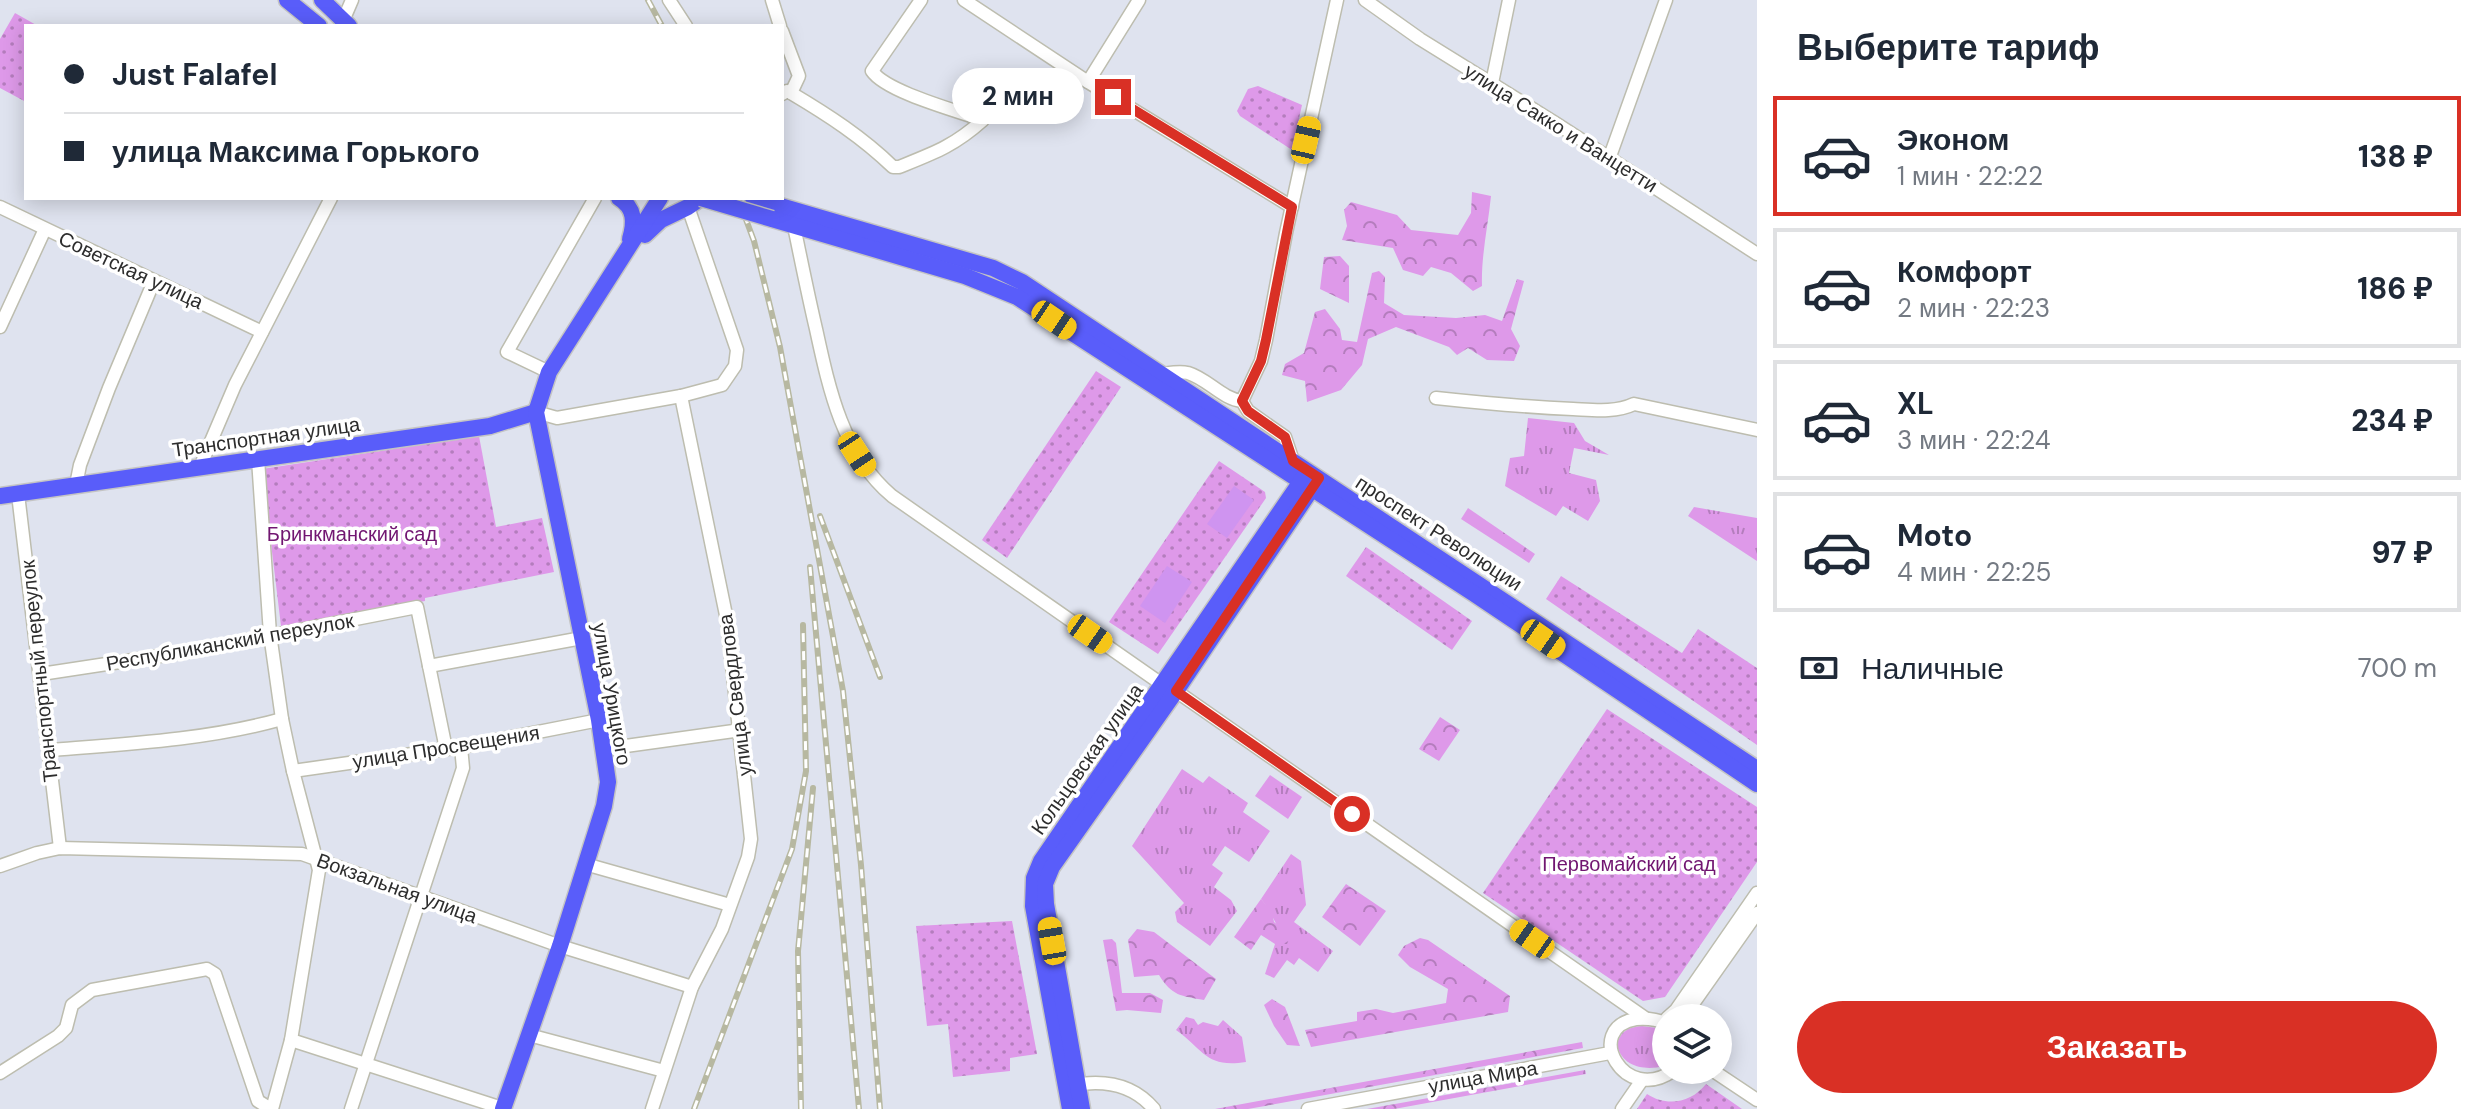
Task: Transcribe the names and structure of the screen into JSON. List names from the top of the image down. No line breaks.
{"streets":{"main road":["Транспортная улица","проспект Революции","улица Урицкого","Кольцовская улица"],"street":["улица Сакко и Ванцетти","Советская улица","Республиканский переулок","Транспортный переулок","улица Свердлова","улица Просвещения","Вокзальная улица","улица Мира"]},"crossings":[["Транспортная улица","Транспортный переулок"],["Транспортная улица","улица Урицкого"],["проспект Революции","Кольцовская улица"],["Республиканский переулок","Транспортный переулок"],["Транспортный переулок","Вокзальная улица"],["улица Урицкого","улица Просвещения"],["улица Урицкого","Вокзальная улица"],["улица Свердлова","Вокзальная улица"]],"parks":["Бринкманский сад","Первомайский сад"],"page":{"heading":"Выберите тариф","banner":["Just Falafel","улица Максима Горького"],"bubble":"2 мин","list":[{"name":"Эконом","note":"1 мин · 22:22","value":"138 ₽"},{"name":"Комфорт","note":"2 мин · 22:23","value":"186 ₽"},{"name":"XL","note":"3 мин · 22:24","value":"234 ₽"},{"name":"Moto","note":"4 мин · 22:25","value":"97 ₽"}],"pay":["Наличные","700 m"],"buttons":"Заказать"}}
